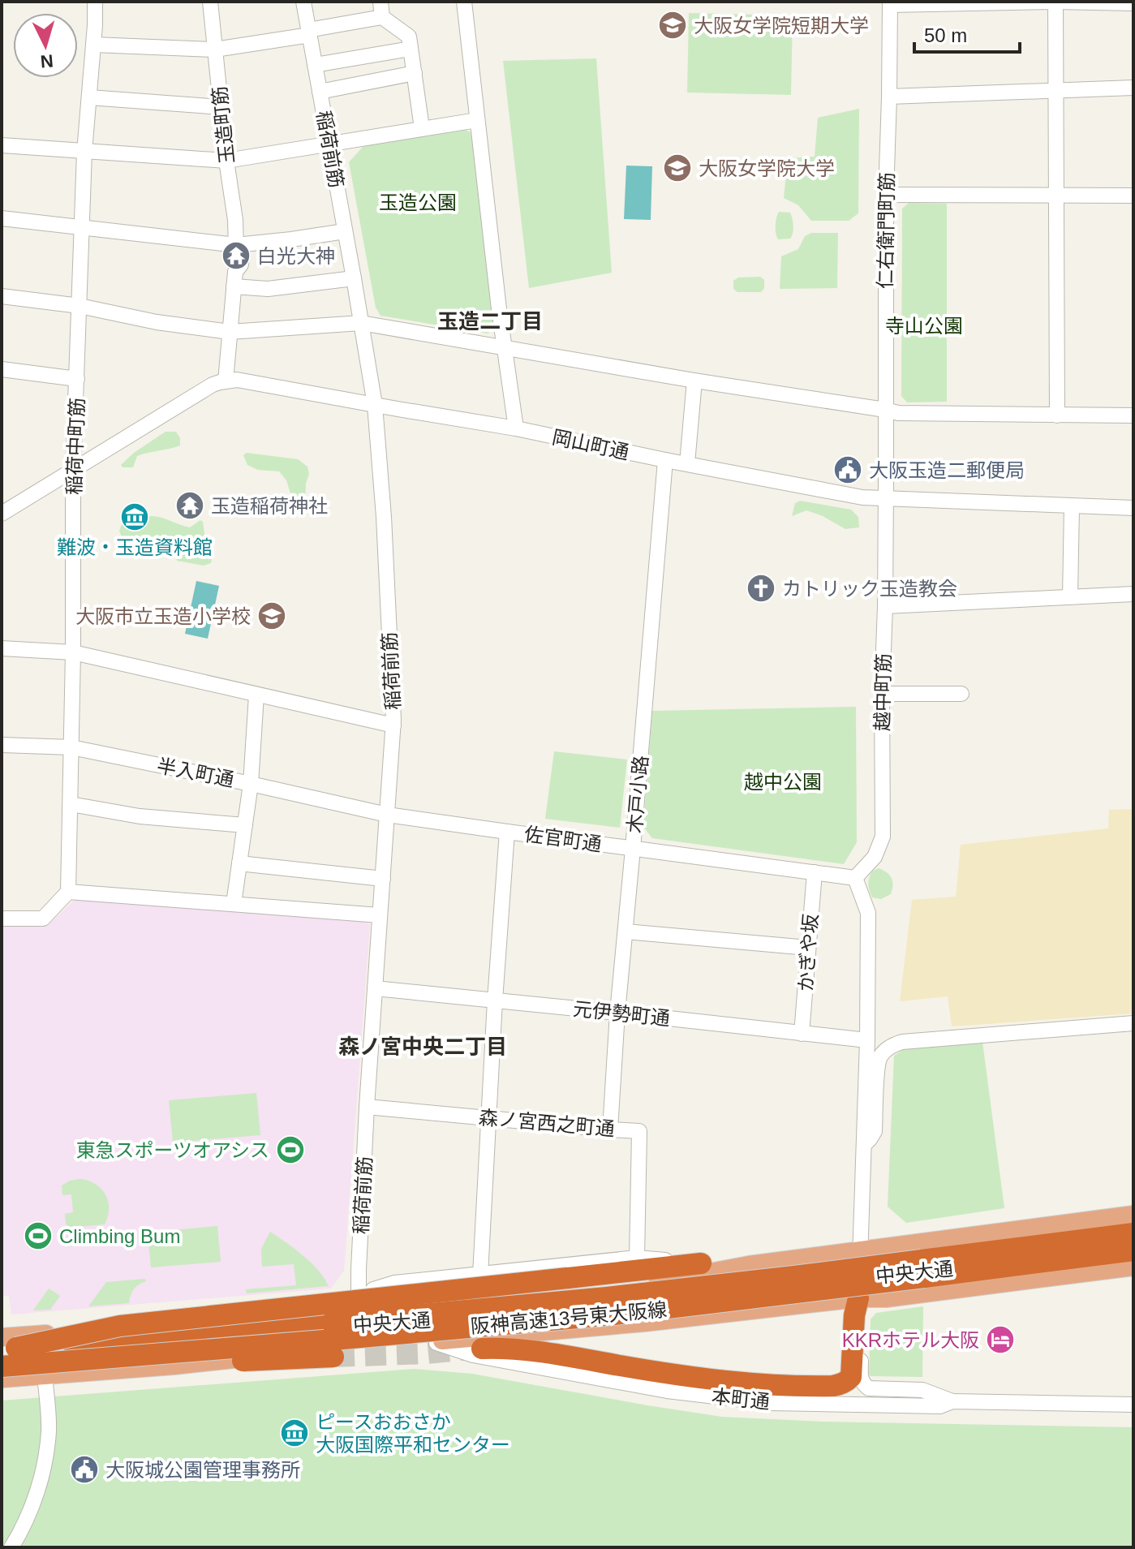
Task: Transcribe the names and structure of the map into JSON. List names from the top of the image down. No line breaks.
{"streets":{"highway":["阪神高速13号東大阪線"],"main road":["中央大通"],"street":["玉造町筋","稲荷前筋","仁右衛門町筋","岡山町通","稲荷中町筋","越中町筋","半入町通","木戸小路","佐官町通","かぎや坂","元伊勢町通","森ノ宮西之町通","本町通"]},"crossings":[["稲荷前筋","岡山町通"],["稲荷前筋","半入町通"],["稲荷前筋","佐官町通"],["稲荷前筋","元伊勢町通"],["稲荷前筋","森ノ宮西之町通"],["稲荷前筋","中央大通"],["稲荷前筋","本町通"],["仁右衛門町筋","岡山町通"],["仁右衛門町筋","越中町筋"],["岡山町通","稲荷中町筋"],["岡山町通","越中町筋"],["岡山町通","木戸小路"],["稲荷中町筋","半入町通"],["越中町筋","佐官町通"],["半入町通","佐官町通"],["木戸小路","佐官町通"],["木戸小路","元伊勢町通"],["木戸小路","森ノ宮西之町通"],["佐官町通","かぎや坂"],["かぎや坂","元伊勢町通"],["森ノ宮西之町通","中央大通"],["中央大通","阪神高速13号東大阪線"],["中央大通","本町通"]],"districts":["玉造二丁目","森ノ宮中央二丁目"],"parks":["玉造公園","寺山公園","越中公園"],"places":{"school or university":["大阪女学院短期大学","大阪女学院大学","大阪市立玉造小学校"],"temple":["白光大神","玉造稲荷神社"],"public building":["大阪玉造二郵便局","大阪城公園管理事務所"],"museum":["難波・玉造資料館","ピースおおさか 大阪国際平和センター"],"church":["カトリック玉造教会"],"sports":["東急スポーツオアシス","Climbing Bum"],"hotel":["KKRホテル大阪"]},"scale_bar":"50 m","north":"bottom"}
